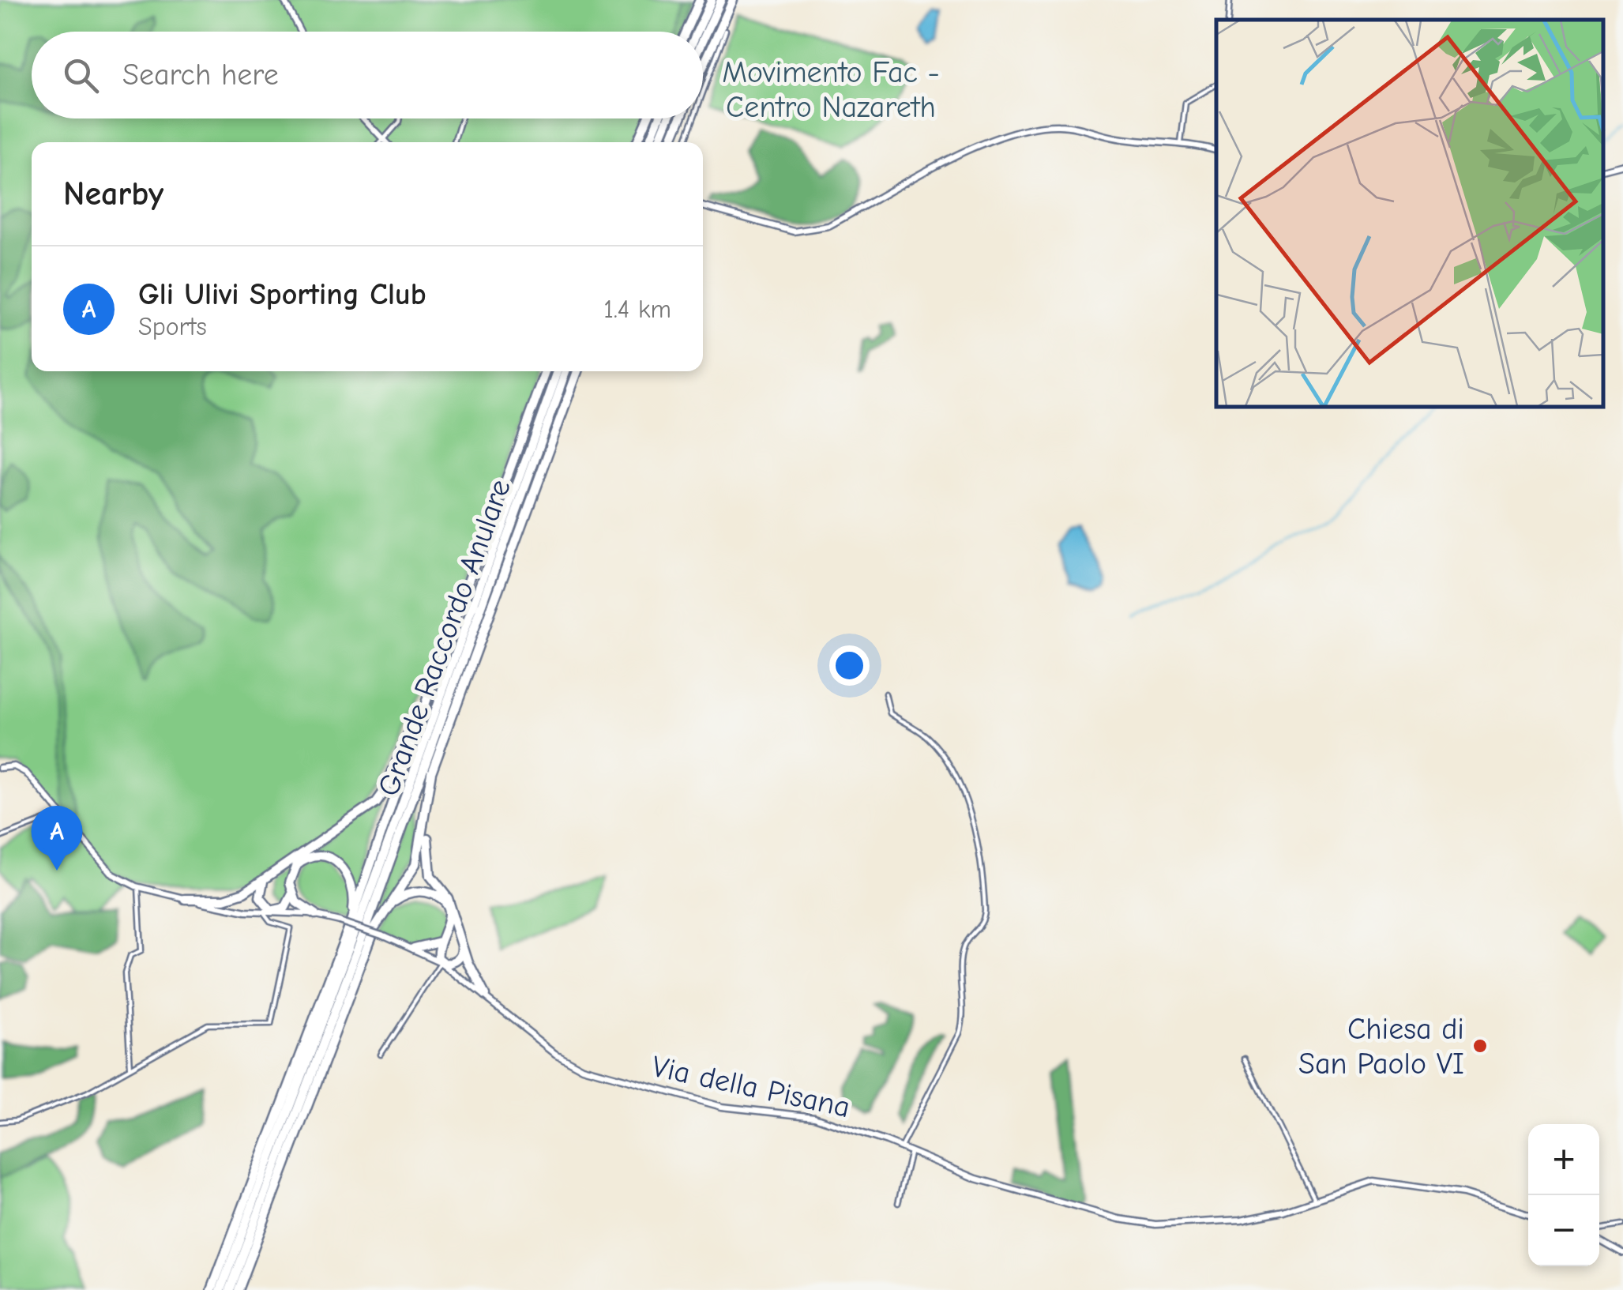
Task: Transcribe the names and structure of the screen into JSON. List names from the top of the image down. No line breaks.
{"streets":{"highway":["Grande Raccordo Anulare"],"main road":["Via della Pisana"]},"crossings":[["Grande Raccordo Anulare","Via della Pisana"]],"parks":["Movimento Fac - Centro Nazareth"],"places":["Chiesa di San Paolo VI"],"page":{"search":"Search here","heading":"Nearby","list":[{"mark":"A","name":"Gli Ulivi Sporting Club","note":"Sports","value":"1.4 km"}],"pins":"A","map_buttons":["+","−"]}}
